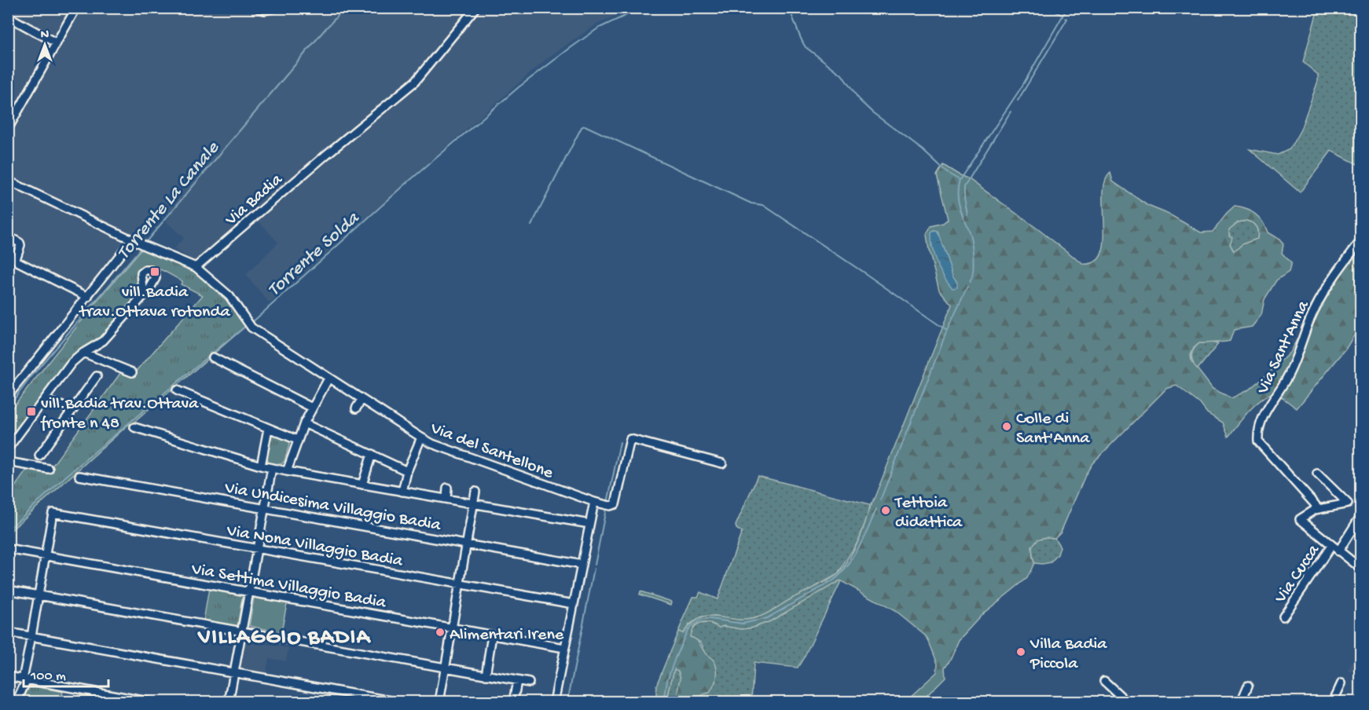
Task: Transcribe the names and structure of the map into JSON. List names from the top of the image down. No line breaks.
{"streets":{"street":["Via Badia","Via Sant'Anna","Via del Santellone","Via Undicesima Villaggio Badia","Via Nona Villaggio Badia","Via Cucca","Via Settima Villaggio Badia"]},"crossings":[["Via Badia","Via del Santellone"],["Via Sant'Anna","Via Cucca"],["Via Nona Villaggio Badia","Via Settima Villaggio Badia"]],"districts":["VILLAGGIO BADIA"],"water":["Torrente La Canale","Torrente Solda"],"places":{"transit":["vill.Badia trav.Ottava rotonda","vill.Badia trav.Ottava fronte n 48"],"other":["Colle di Sant'Anna","Tettoia didattica","Alimentari Irene","Villa Badia Piccola"]},"scale_bar":"100 m","north":"top"}
